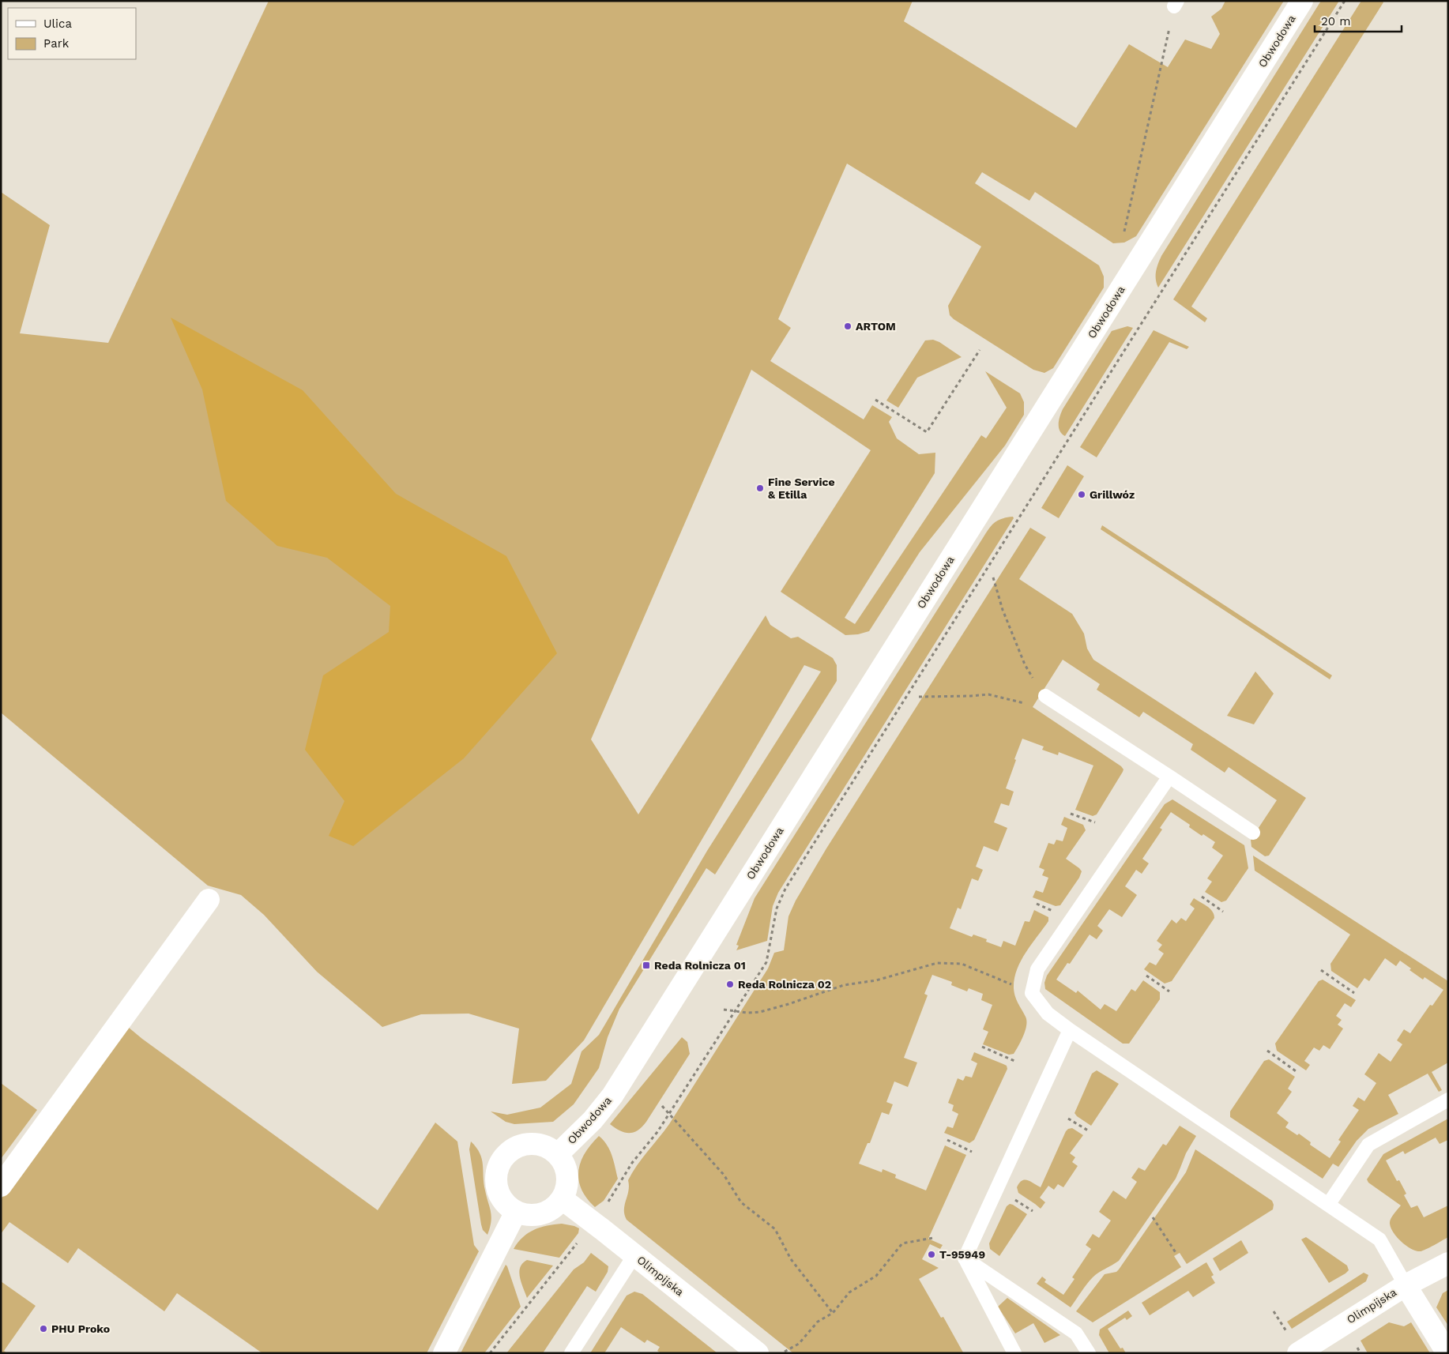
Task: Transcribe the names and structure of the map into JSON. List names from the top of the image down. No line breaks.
{"streets":{"main road":["Obwodowa","Olimpijska"]},"crossings":[["Obwodowa","Olimpijska"]],"places":{"other":["ARTOM","Fine Service & Etilla","Grillwóz","Reda Rolnicza 02","T-95949","PHU Proko"],"transit":["Reda Rolnicza 01"]},"legend":["Ulica","Park"],"scale_bar":"20 m"}
